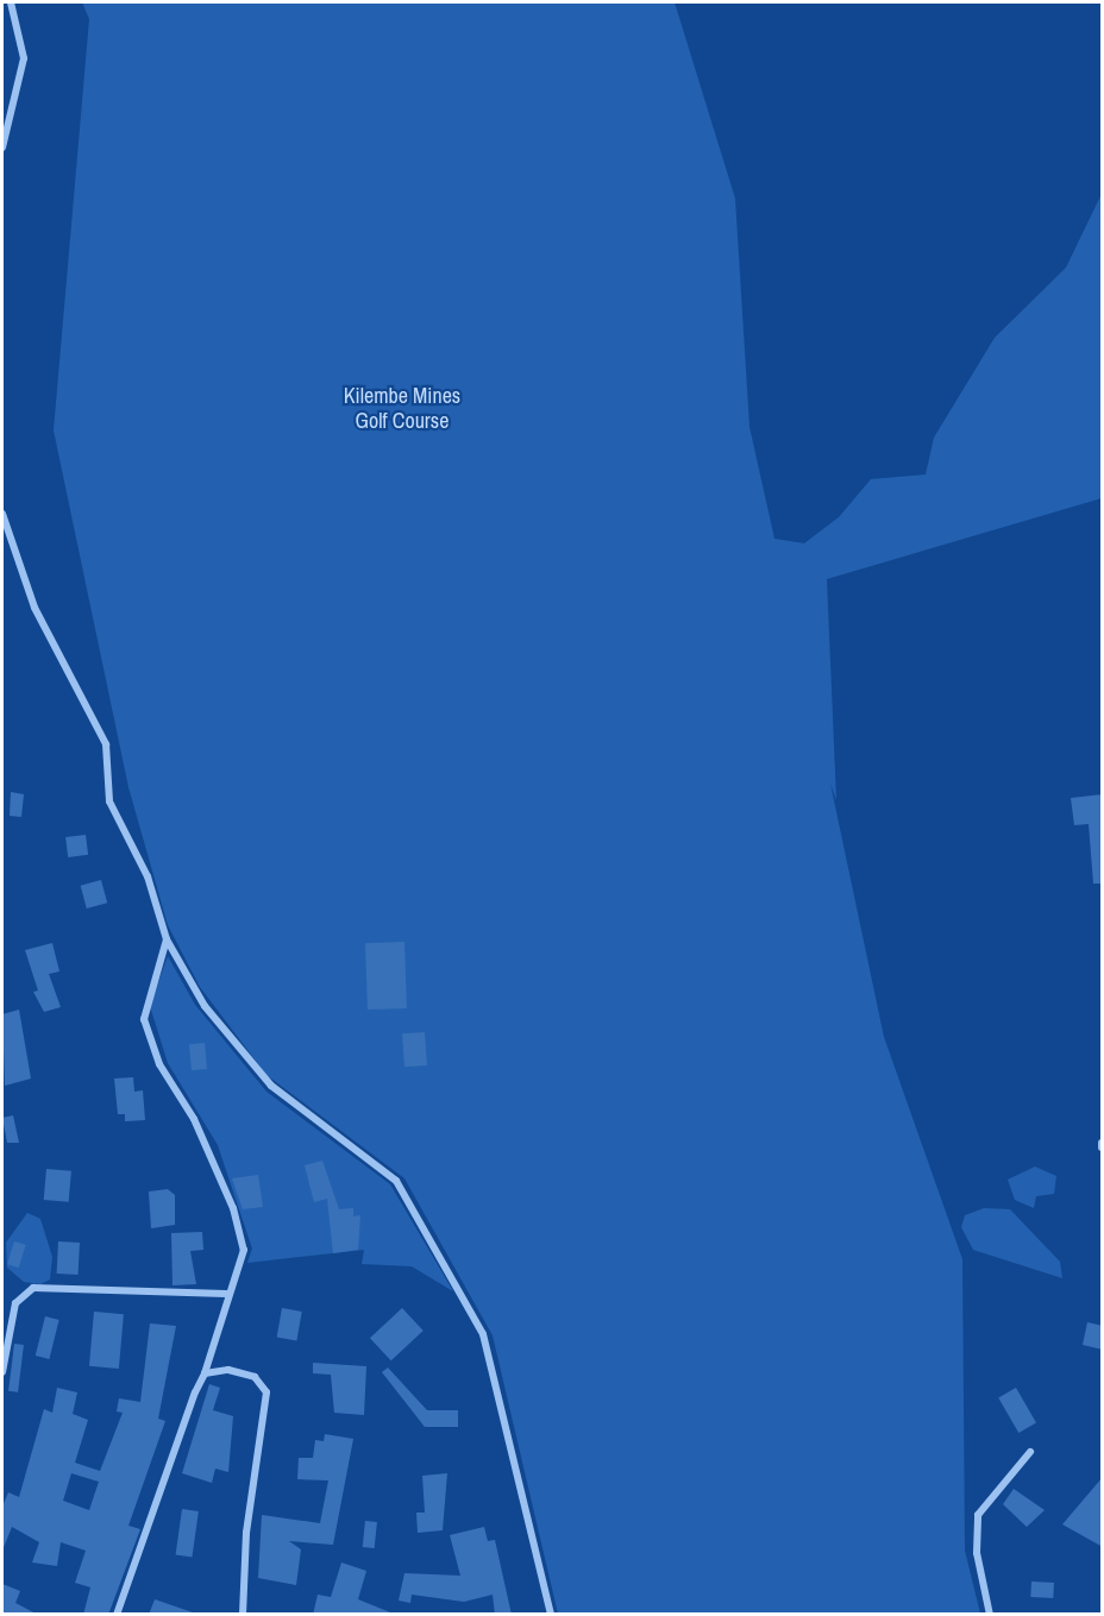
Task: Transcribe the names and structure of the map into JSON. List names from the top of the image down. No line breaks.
{"parks":["Kilembe Mines Golf Course"]}
